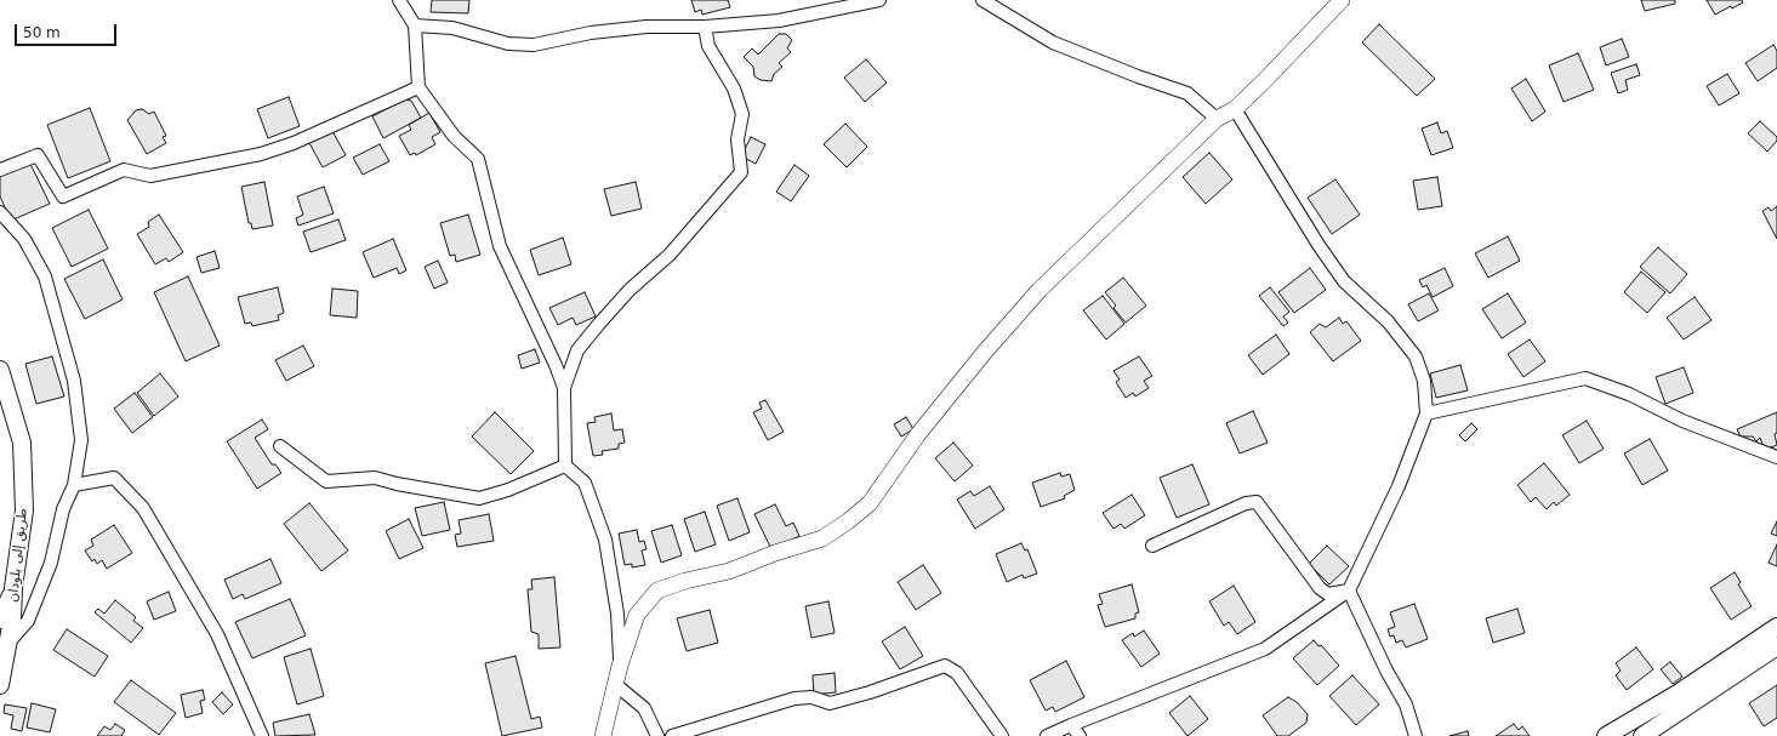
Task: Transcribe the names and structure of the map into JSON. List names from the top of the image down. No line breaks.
{"streets":{"main road":["طريق إلى بلودان"]},"scale_bar":"50 m"}
